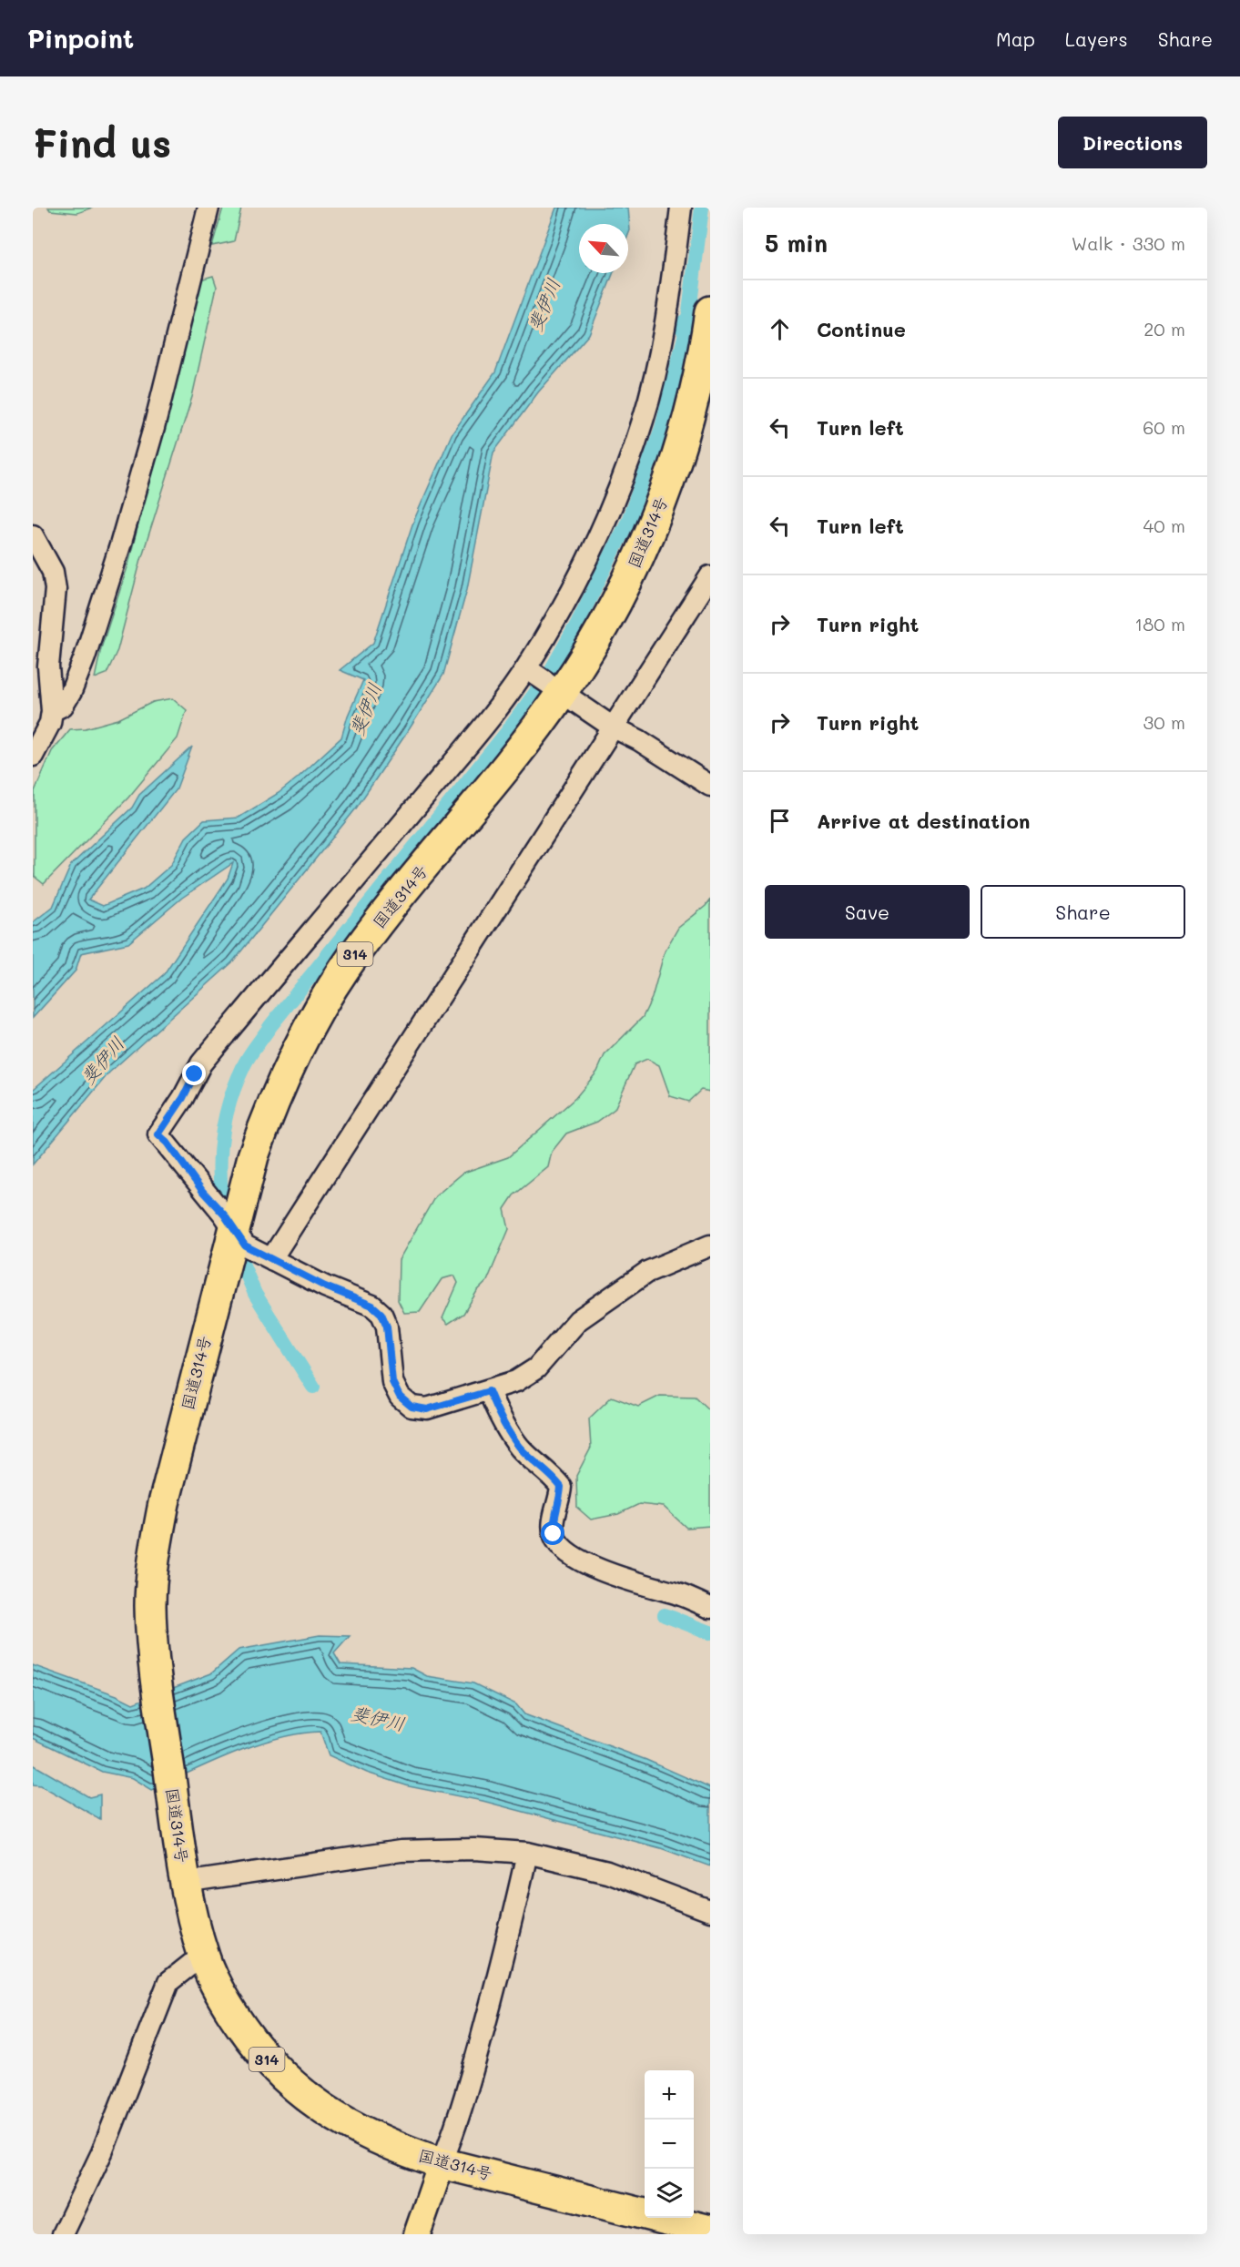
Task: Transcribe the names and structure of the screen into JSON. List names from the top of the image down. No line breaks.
{"streets":{"highway":["国道314号","314"]},"water":["斐伊川"],"north":"top left","page":{"header":"Pinpoint","nav":["Map","Layers","Share"],"buttons":["Directions",["Save","Share"]],"title":"Find us","heading":["5 min","Walk · 330 m"],"list":[["Continue","20 m"],["Turn left","60 m"],["Turn left","40 m"],["Turn right","180 m"],["Turn right","30 m"],"Arrive at destination"],"map_buttons":["+","−"]}}
